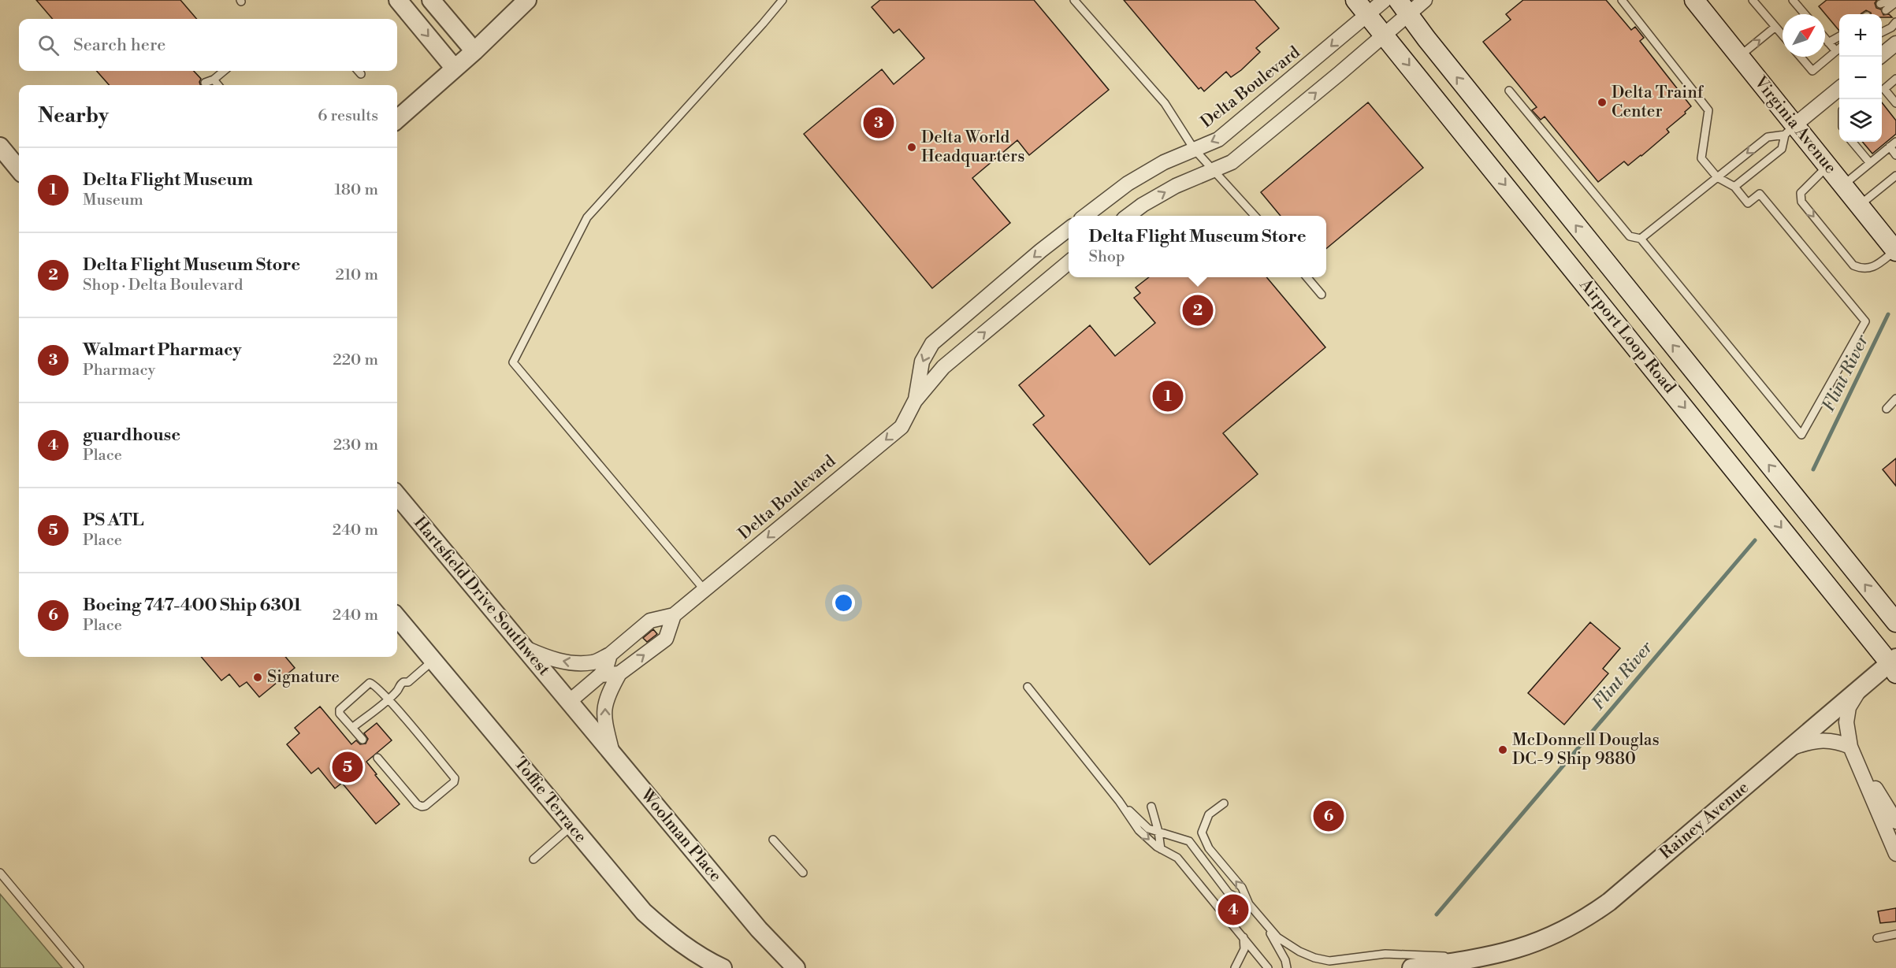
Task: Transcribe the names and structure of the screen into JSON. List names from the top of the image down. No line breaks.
{"streets":{"main road":["Virginia Avenue","Airport Loop Road"],"street":["Delta Boulevard","Hartsfield Drive Southwest","Toffie Terrace","Rainey Avenue","Woolman Place"]},"crossings":[["Delta Boulevard","Airport Loop Road"],["Delta Boulevard","Hartsfield Drive Southwest"],["Delta Boulevard","Woolman Place"],["Airport Loop Road","Rainey Avenue"],["Hartsfield Drive Southwest","Woolman Place"]],"water":["Flint River"],"places":["Delta Trainf Center","Delta World Headquarters","Signature","McDonnell Douglas DC-9 Ship 9880"],"north":"top right","page":{"map_buttons":["+","−"],"search":"Search here","heading":["Nearby","6 results"],"pins":["3","2","1","5","6","4"],"list":[{"mark":"1","name":"Delta Flight Museum","note":"Museum","value":"180 m"},{"mark":"2","name":"Delta Flight Museum Store","note":"Shop · Delta Boulevard","value":"210 m"},{"mark":"3","name":"Walmart Pharmacy","note":"Pharmacy","value":"220 m"},{"mark":"4","name":"guardhouse","note":"Place","value":"230 m"},{"mark":"5","name":"PS ATL","note":"Place","value":"240 m"},{"mark":"6","name":"Boeing 747-400 Ship 6301","note":"Place","value":"240 m"}],"popup":["Delta Flight Museum Store","Shop"]}}
